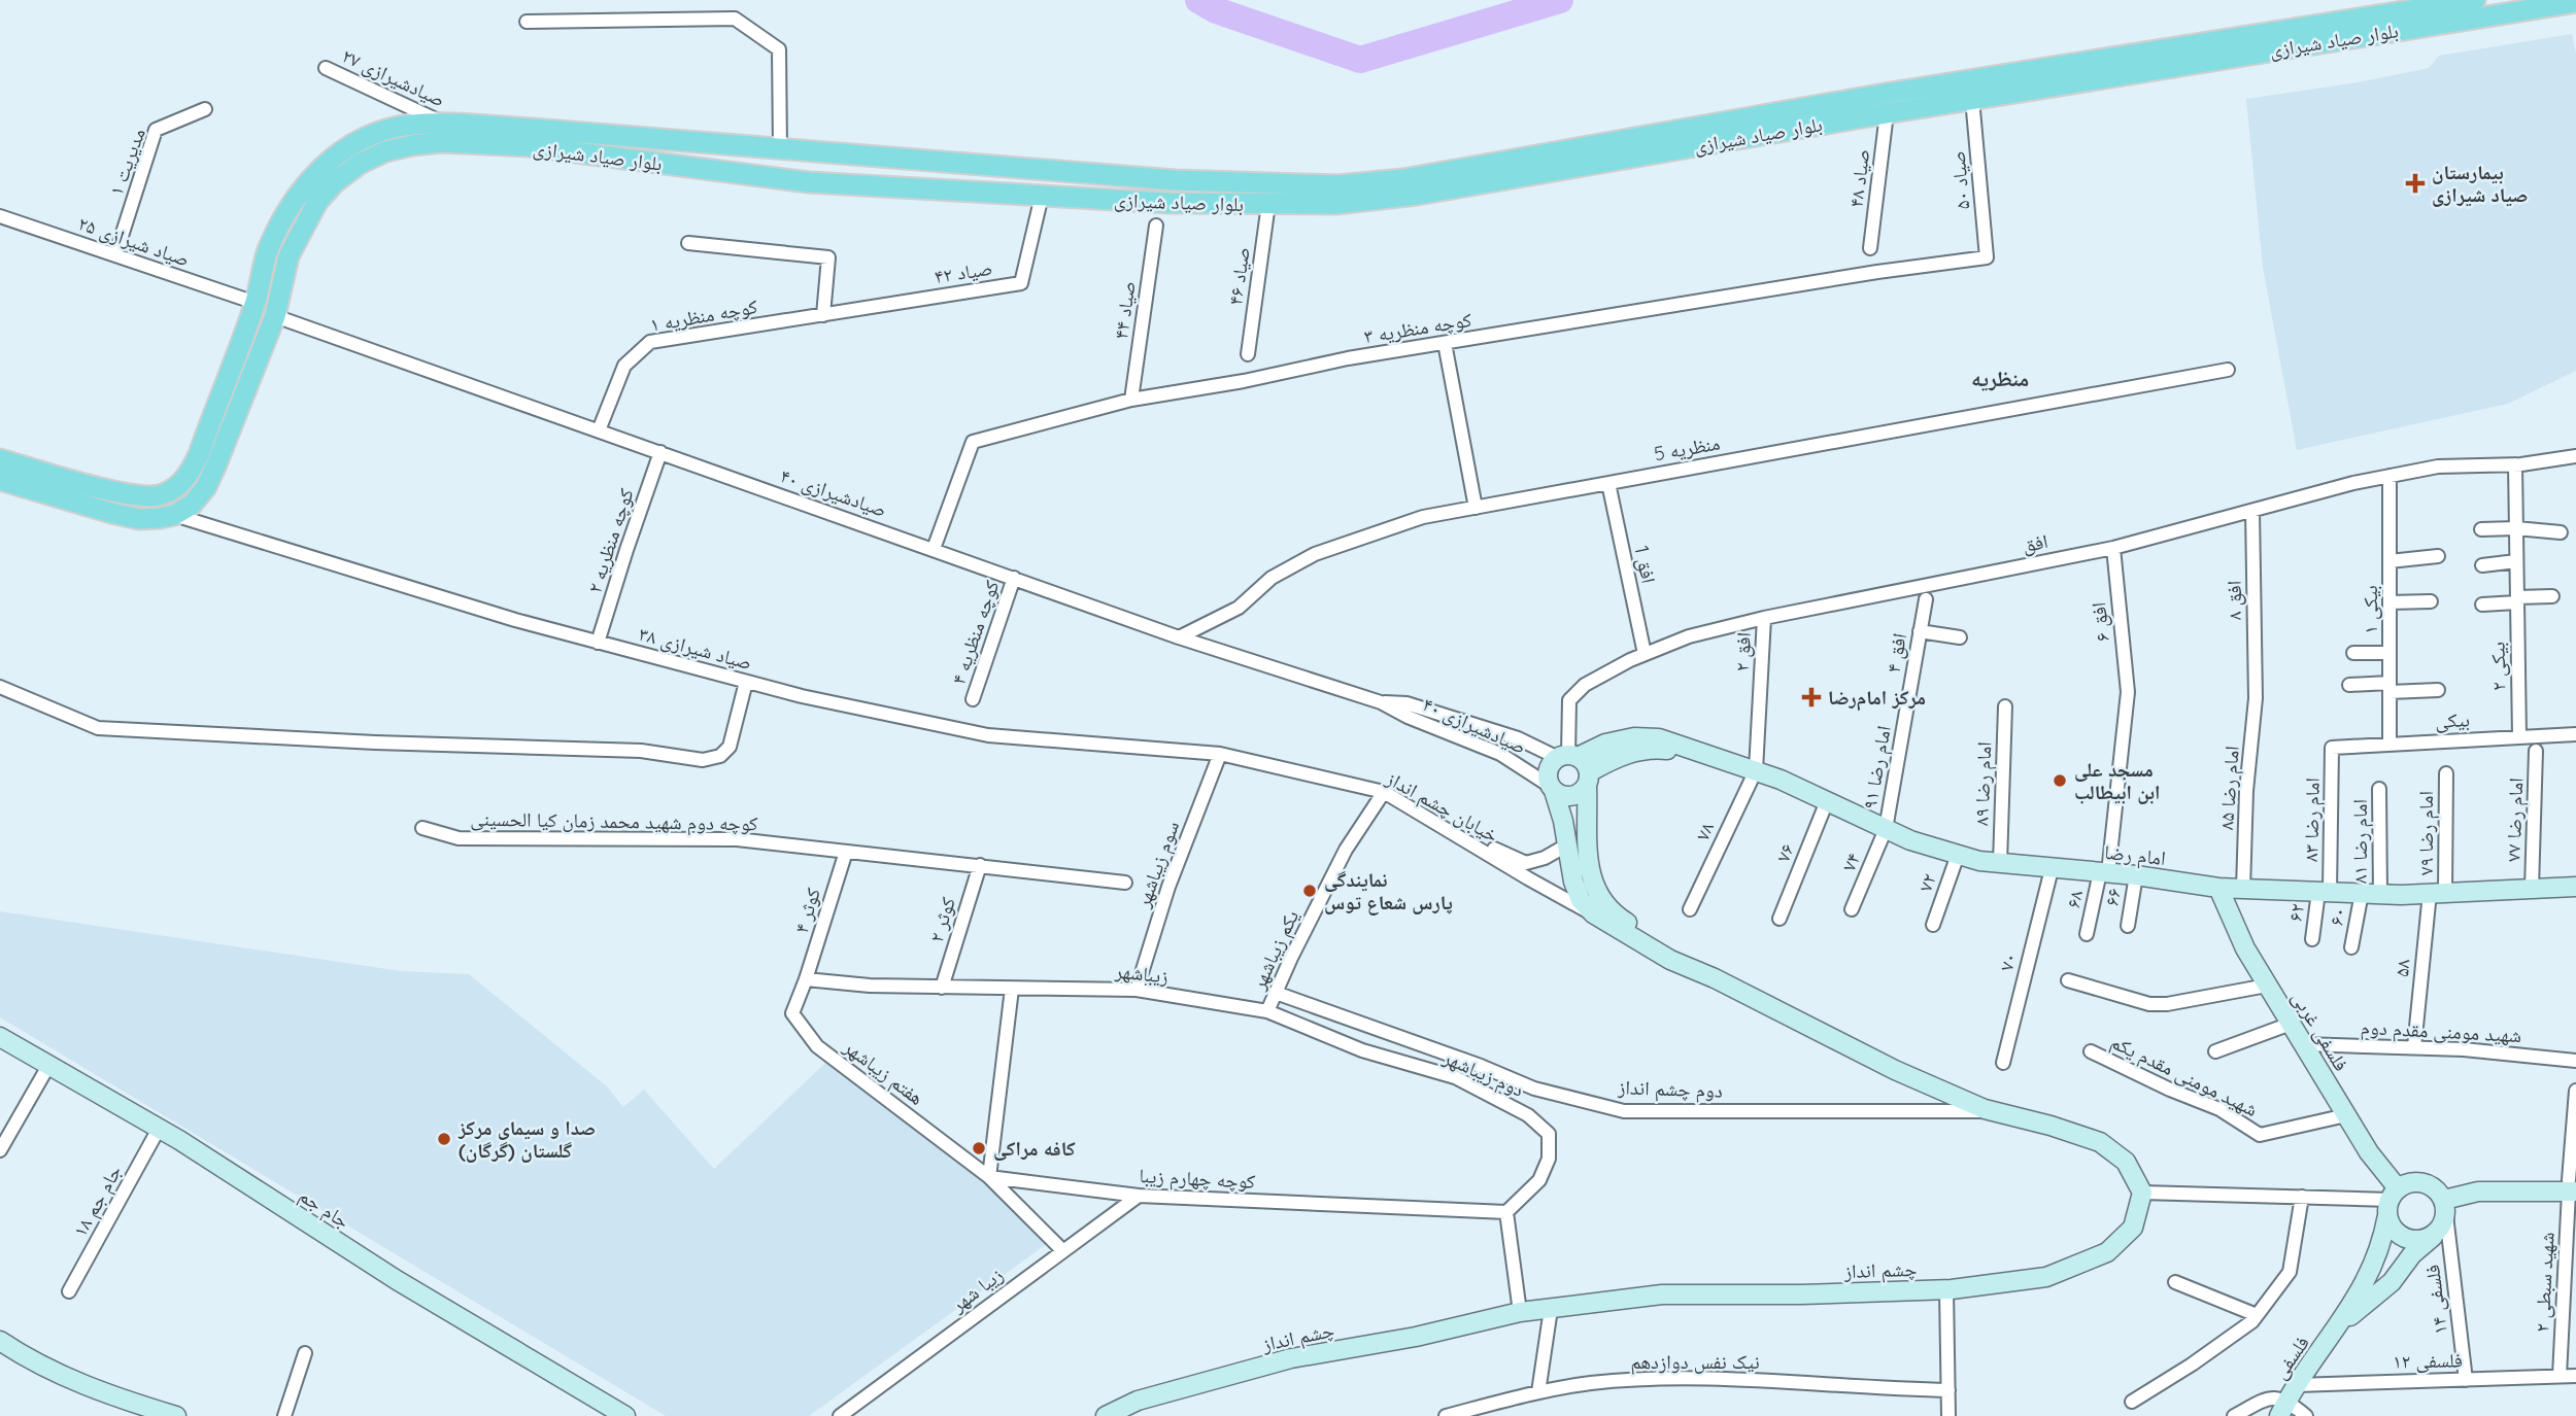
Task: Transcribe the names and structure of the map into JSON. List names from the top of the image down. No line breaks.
{"streets":{"main road":["بلوار صیاد شیرازی"],"street":["۲۷ صیادشیرازی","مدیریت ۱","صیاد ۴۸","صیاد ۵۰","صیاد شیرازی ۲۵","صیاد ۴۲","صیاد ۴۶","صیاد ۴۴","کوچه منظریه ۱","کوچه منظریه ۳","منظریه 5","۴۰ صیادشیرازی","کوچه منظریه ۲","افق","افق 1","افق ۸","۱ بیکی","افق ۶","کوچه منظریه ۴","صیاد شیرازی ۳۸","افق ۲","افق ۴","۲ بیکی","بیکی","امام رضا ۹۱","امام رضا ۸۹","امام رضا ۸۵","خیابان چشم انداز","امام رضا ۸۳","امام رضا ۷۷","کوچه دوم شهید محمد زمان کیا الحسینی","۷۸","امام رضا ۷۹","امام رضا ۸۱","۷۶","امام رضا","۷۴","سوم زیباشهر","۷۲","۶۶","۶۸","کوثر ۴","۶۲","۶۰","کوثر ۲","یکم زیباشهر","۷۰","۵۸","زیباشهر","فلسفی غربی","شهید مومنی مقدم دوم","هفتم زیباشهر","دوم زیباشهر","شهید مومنی مقدم یکم","دوم چشم انداز","کوچه چهارم زیبا","۱۸ جام جم","جام جم","چشم انداز","۲ شهید سبطی","زیبا شهر","۱۴ فلسفی","فلسفی","۱۲ فلسفی","نیک نفس دوازدهم"]},"crossings":[["بلوار صیاد شیرازی","۲۷ صیادشیرازی"],["بلوار صیاد شیرازی","صیاد ۴۸"],["بلوار صیاد شیرازی","صیاد ۵۰"],["بلوار صیاد شیرازی","صیاد شیرازی ۲۵"],["بلوار صیاد شیرازی","صیاد ۴۲"],["بلوار صیاد شیرازی","صیاد ۴۶"],["بلوار صیاد شیرازی","۴۰ صیادشیرازی"],["بلوار صیاد شیرازی","صیاد شیرازی ۳۸"],["مدیریت ۱","صیاد شیرازی ۲۵"],["صیاد ۵۰","کوچه منظریه ۳"],["صیاد ۴۲","کوچه منظریه ۱"],["صیاد ۴۴","کوچه منظریه ۳"],["کوچه منظریه ۱","۴۰ صیادشیرازی"],["کوچه منظریه ۳","۴۰ صیادشیرازی"],["منظریه 5","۴۰ صیادشیرازی"],["منظریه 5","افق 1"],["۴۰ صیادشیرازی","کوچه منظریه ۲"],["۴۰ صیادشیرازی","افق"],["۴۰ صیادشیرازی","کوچه منظریه ۴"],["۴۰ صیادشیرازی","امام رضا"],["کوچه منظریه ۲","صیاد شیرازی ۳۸"],["افق","افق 1"],["افق","افق ۸"],["افق","۱ بیکی"],["افق","افق ۶"],["افق","افق ۲"],["افق","۲ بیکی"],["افق","امام رضا"],["افق ۸","امام رضا ۸۵"],["۱ بیکی","بیکی"],["افق ۶","امام رضا"],["افق ۶","۶۸"],["صیاد شیرازی ۳۸","خیابان چشم انداز"],["صیاد شیرازی ۳۸","سوم زیباشهر"],["افق ۲","۷۸"],["افق ۲","امام رضا"],["افق ۴","امام رضا ۹۱"],["۲ بیکی","بیکی"],["بیکی","امام رضا ۸۳"],["امام رضا ۹۱","امام رضا"],["امام رضا ۹۱","۷۴"],["امام رضا ۸۹","امام رضا"],["امام رضا ۸۵","امام رضا"],["خیابان چشم انداز","سوم زیباشهر"],["خیابان چشم انداز","یکم زیباشهر"],["امام رضا ۸۳","امام رضا"],["امام رضا ۸۳","۶۲"],["امام رضا ۷۷","امام رضا"],["کوچه دوم شهید محمد زمان کیا الحسینی","کوثر ۴"],["کوچه دوم شهید محمد زمان کیا الحسینی","کوثر ۲"],["۷۸","امام رضا"],["امام رضا ۷۹","امام رضا"],["امام رضا ۷۹","۵۸"],["امام رضا ۸۱","امام رضا"],["امام رضا ۸۱","۶۰"],["۷۶","امام رضا"],["امام رضا","۷۴"],["امام رضا","۷۲"],["امام رضا","۶۶"],["امام رضا","۶۸"],["امام رضا","۶۲"],["امام رضا","۶۰"],["امام رضا","۷۰"],["امام رضا","۵۸"],["امام رضا","فلسفی غربی"],["سوم زیباشهر","زیباشهر"],["کوثر ۴","زیباشهر"],["کوثر ۴","هفتم زیباشهر"],["کوثر ۲","زیباشهر"],["یکم زیباشهر","زیباشهر"],["یکم زیباشهر","دوم زیباشهر"],["یکم زیباشهر","دوم چشم انداز"],["۵۸","شهید مومنی مقدم دوم"],["زیباشهر","هفتم زیباشهر"],["زیباشهر","دوم زیباشهر"],["فلسفی غربی","شهید مومنی مقدم دوم"],["فلسفی غربی","شهید مومنی مقدم یکم"],["فلسفی غربی","۱۴ فلسفی"],["هفتم زیباشهر","کوچه چهارم زیبا"],["دوم زیباشهر","کوچه چهارم زیبا"],["کوچه چهارم زیبا","زیبا شهر"],["۱۸ جام جم","جام جم"],["۲ شهید سبطی","۱۲ فلسفی"],["۱۴ فلسفی","۱۲ فلسفی"],["فلسفی","۱۲ فلسفی"]],"districts":["منظریه"],"places":{"health":["بیمارستان صیاد شیرازی","مرکز امام‌رضا"],"other":["مسجد علی ابن ابیطالب","نمایندگی پارس شعاع توس","صدا و سیمای مرکز گلستان (گرگان)","کافه مراکی"]}}
